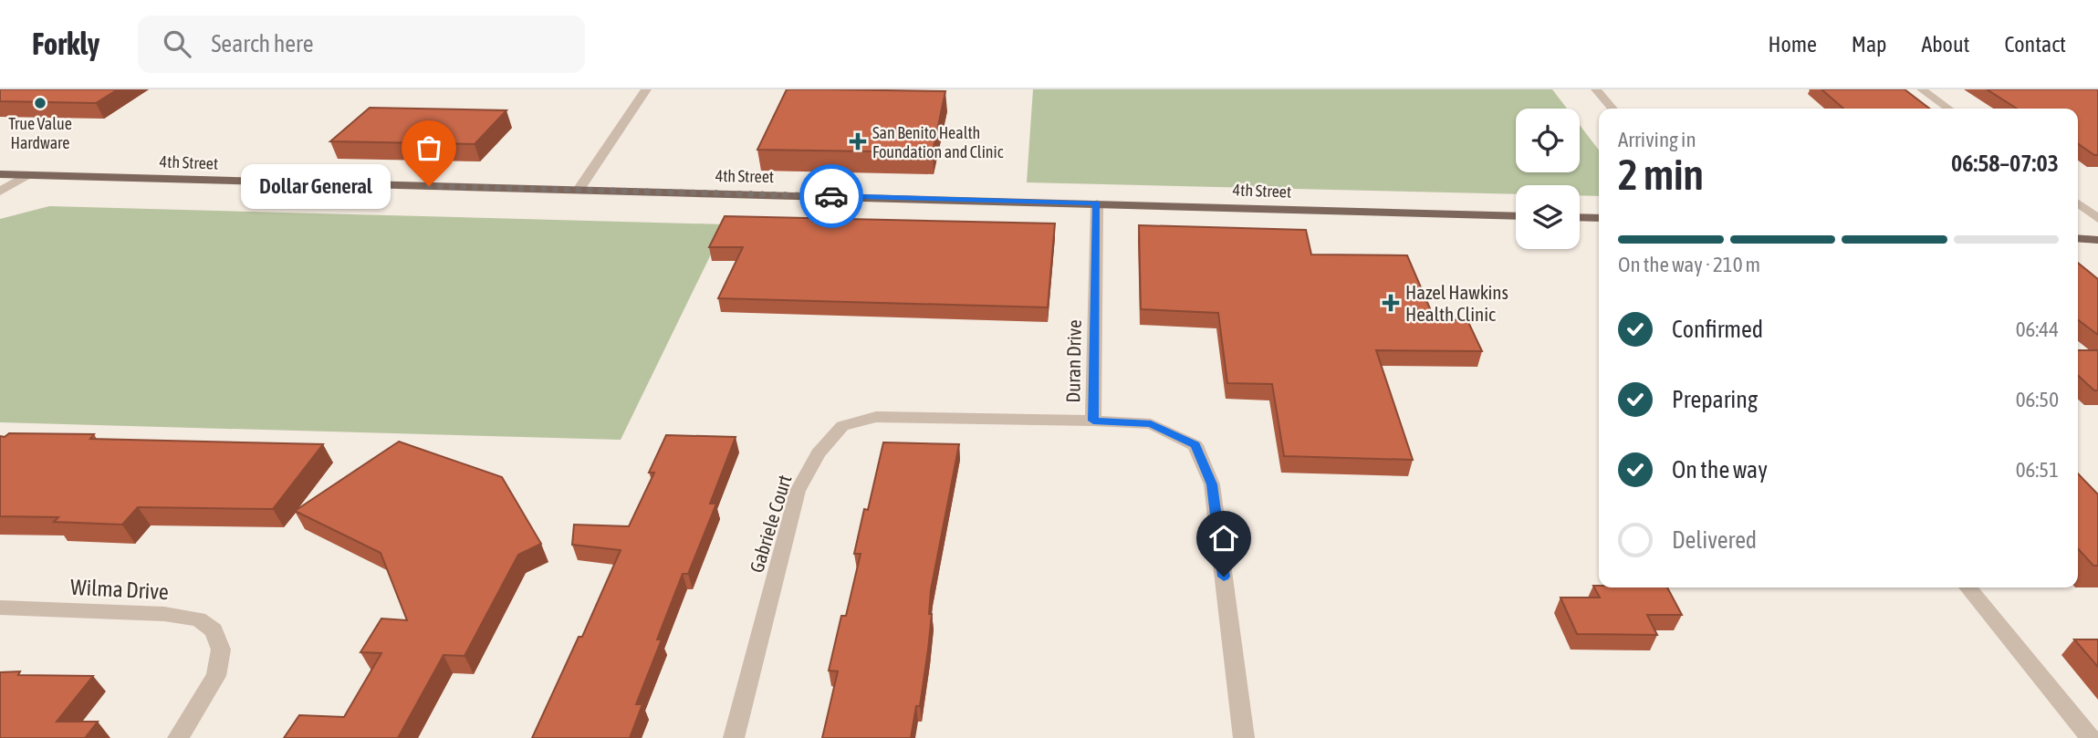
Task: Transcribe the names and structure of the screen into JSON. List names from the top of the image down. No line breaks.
{"streets":{"main road":["4th Street"],"street":["Duran Drive","Gabriele Court","Wilma Drive"]},"crossings":[["4th Street","Duran Drive"],["Duran Drive","Gabriele Court"]],"places":{"other":["True Value Hardware","Dollar General"],"health":["San Benito Health Foundation and Clinic","Hazel Hawkins Health Clinic"]},"page":{"header":"Forkly","search":"Search here","nav":["Home","Map","About","Contact"],"heading":["2 min","Arriving in","06:58–07:03"],"bubble":"Dollar General","bar":"On the way · 210 m","list":[["Confirmed","06:44"],["Preparing","06:50"],["On the way","06:51"],"Delivered"]}}
